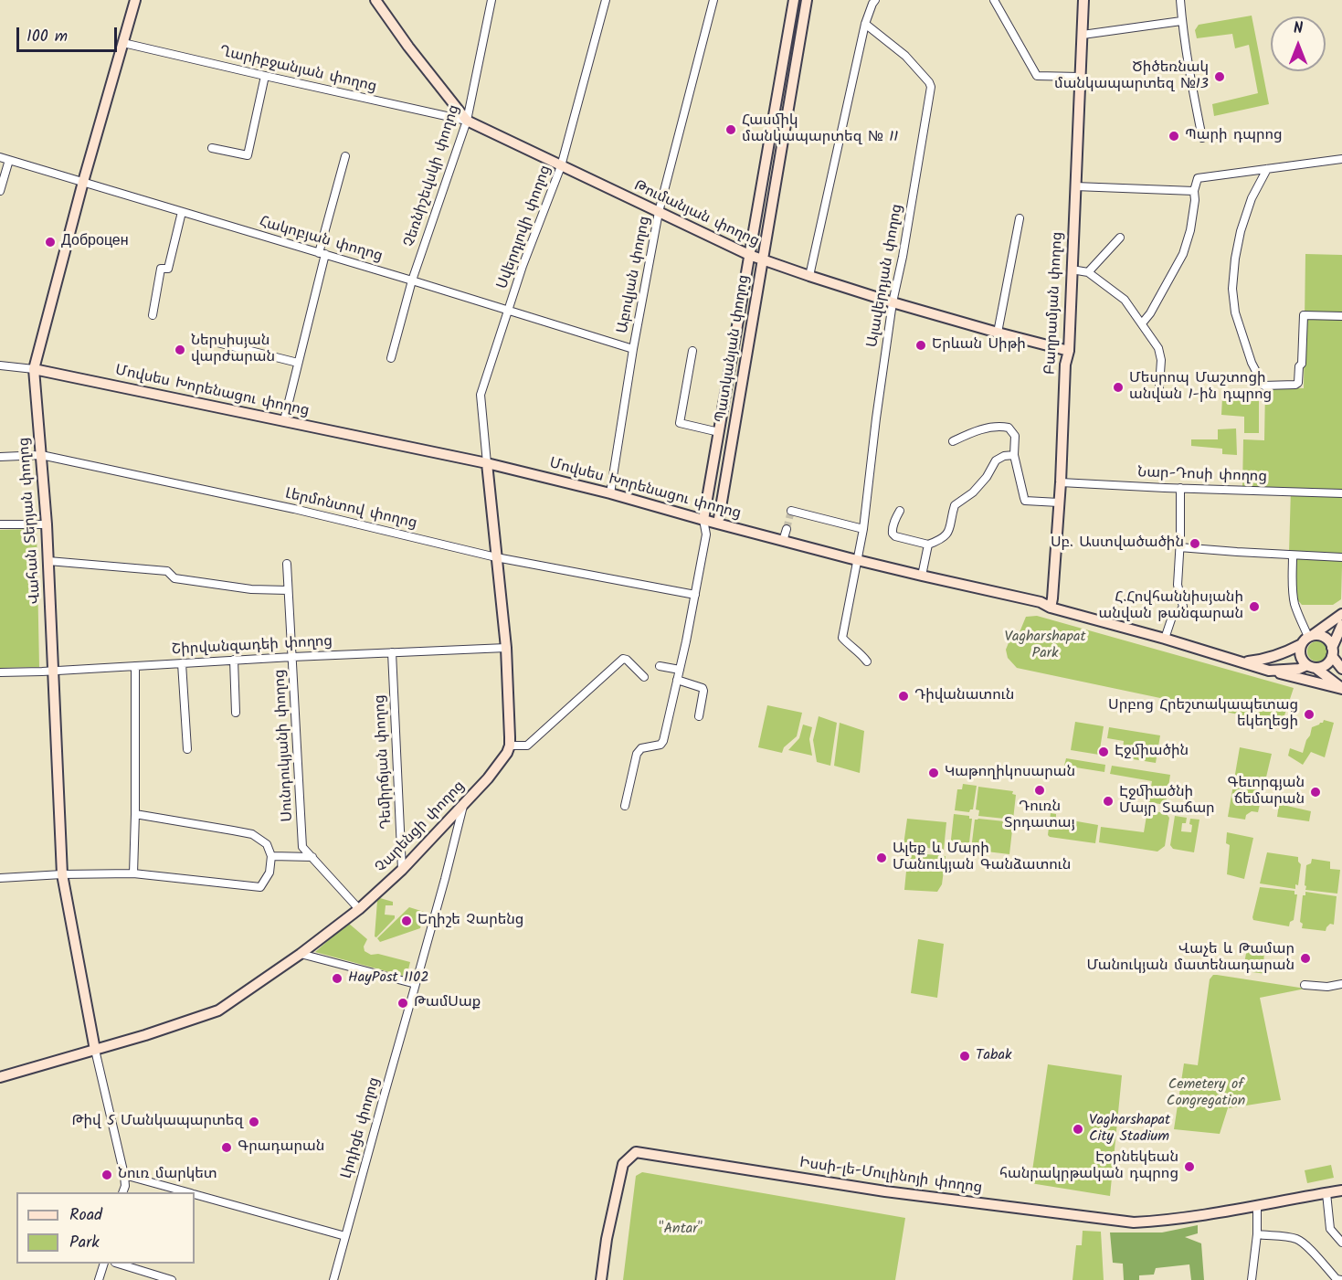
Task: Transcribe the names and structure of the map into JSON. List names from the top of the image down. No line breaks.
{"streets":{"main road":["Թումանյան փողոց","Բաղրամյան փողոց","Պատկանյան փողոց","Մովսես Խորենացու փողոց","Վահան Տերյան փողոց","Չարենցի փողոց","Իսսի-լե-Մուլինոյի փողոց"],"street":["Ղարիբջանյան փողոց","Չեռնիշեվսկի փողոց","Սվերդլովի փողոց","Հակոբյան փողոց","Աբովյան փողոց","Ալավերդյան փողոց","Նար-Դոսի փողոց","Լերմոնտով փողոց","Շիրվանզադեի փողոց","Սունդուկյանի փողոց","Դեմիրճյան փողոց","Լիդիցե փողոց"]},"crossings":[["Ղարիբջանյան փողոց","Չեռնիշեվսկի փողոց"],["Ղարիբջանյան փողոց","Թումանյան փողոց"],["Ղարիբջանյան փողոց","Վահան Տերյան փողոց"],["Չեռնիշեվսկի փողոց","Թումանյան փողոց"],["Չեռնիշեվսկի փողոց","Հակոբյան փողոց"],["Թումանյան փողոց","Սվերդլովի փողոց"],["Թումանյան փողոց","Աբովյան փողոց"],["Թումանյան փողոց","Ալավերդյան փողոց"],["Թումանյան փողոց","Բաղրամյան փողոց"],["Թումանյան փողոց","Պատկանյան փողոց"],["Սվերդլովի փողոց","Հակոբյան փողոց"],["Սվերդլովի փողոց","Մովսես Խորենացու փողոց"],["Հակոբյան փողոց","Աբովյան փողոց"],["Հակոբյան փողոց","Վահան Տերյան փողոց"],["Աբովյան փողոց","Մովսես Խորենացու փողոց"],["Ալավերդյան փողոց","Մովսես Խորենացու փողոց"],["Բաղրամյան փողոց","Մովսես Խորենացու փողոց"],["Բաղրամյան փողոց","Նար-Դոսի փողոց"],["Պատկանյան փողոց","Մովսես Խորենացու փողոց"],["Պատկանյան փողոց","Լերմոնտով փողոց"],["Մովսես Խորենացու փողոց","Վահան Տերյան փողոց"],["Լերմոնտով փողոց","Վահան Տերյան փողոց"],["Վահան Տերյան փողոց","Շիրվանզադեի փողոց"],["Վահան Տերյան փողոց","Չարենցի փողոց"],["Շիրվանզադեի փողոց","Սունդուկյանի փողոց"],["Շիրվանզադեի փողոց","Դեմիրճյան փողոց"],["Սունդուկյանի փողոց","Չարենցի փողոց"],["Դեմիրճյան փողոց","Չարենցի փողոց"],["Չարենցի փողոց","Լիդիցե փողոց"]],"parks":["Vagharshapat Park","Cemetery of Congregation","\"Antar\""],"places":["Ծիծեռնակ մանկապարտեզ №13","Հասմիկ մանկապարտեզ № 11","Պարի դպրոց","Доброцен","Երևան Սիթի","Ներսիսյան վարժարան","Մեսրոպ Մաշտոցի անվան 1-ին դպրոց","Սբ. Աստվածածին","Հ.Հովհաննիսյանի անվան թանգարան","Դիվանատուն","Սրբոց Հրեշտակապետաց եկեղեցի","Էջմիածին","Կաթողիկոսարան","Դուռն Տրդատայ","Գեւորգյան ճեմարան","Էջմիածնի Մայր Տաճար","Ալեք և Մարի Մանուկյան Գանձատուն","Եղիշե Չարենց","Վաչե և Թամար Մանուկյան մատենադարան","HayPost 1102","ԹամՍաք","Tabak","Թիվ 5 Մանկապարտեզ","Vagharshapat City Stadium","Գրադարան","Էօրնեկեան հանրակրթական դպրոց","Նուռ մարկետ"],"legend":["Road","Park"],"scale_bar":"100 m","north":"top"}
